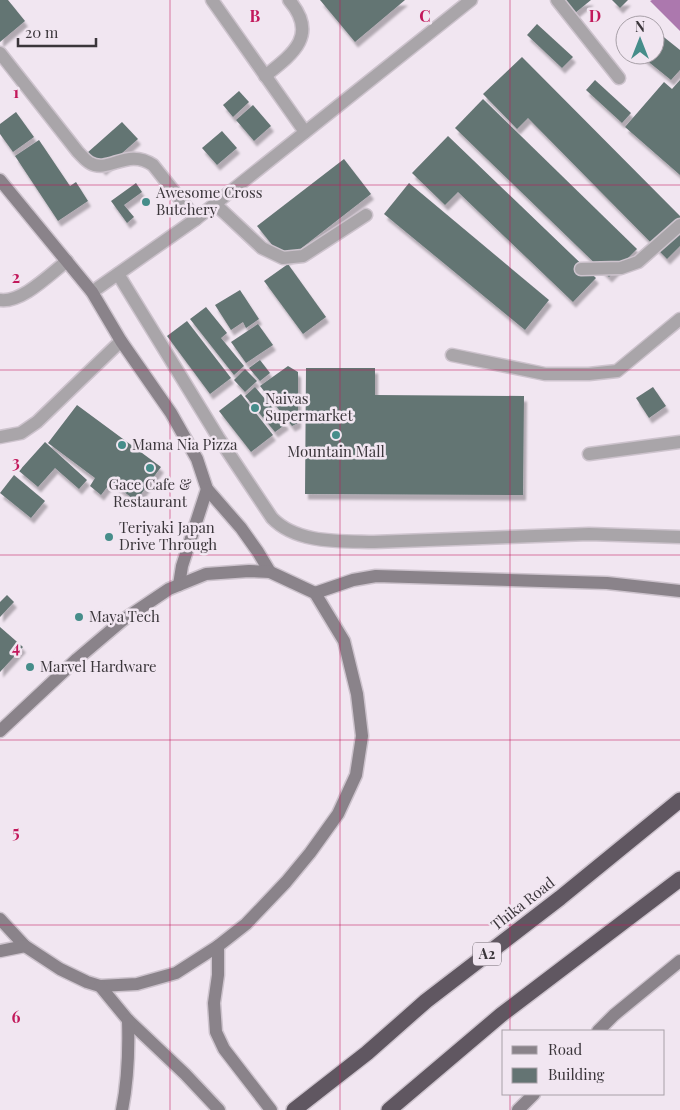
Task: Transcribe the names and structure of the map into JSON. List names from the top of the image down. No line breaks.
{"streets":{"highway":["Thika Road","A2"]},"places":["Awesome Cross Butchery","Naivas Supermarket","Mountain Mall","Mama Nia Pizza","Gace Cafe & Restaurant","Teriyaki Japan Drive Through","Maya Tech","Marvel Hardware"],"legend":["Road","Building"],"scale_bar":"20 m","north":"top","grid":{"columns":["B","C","D"],"rows":["1","2","3","4","5","6"]}}
